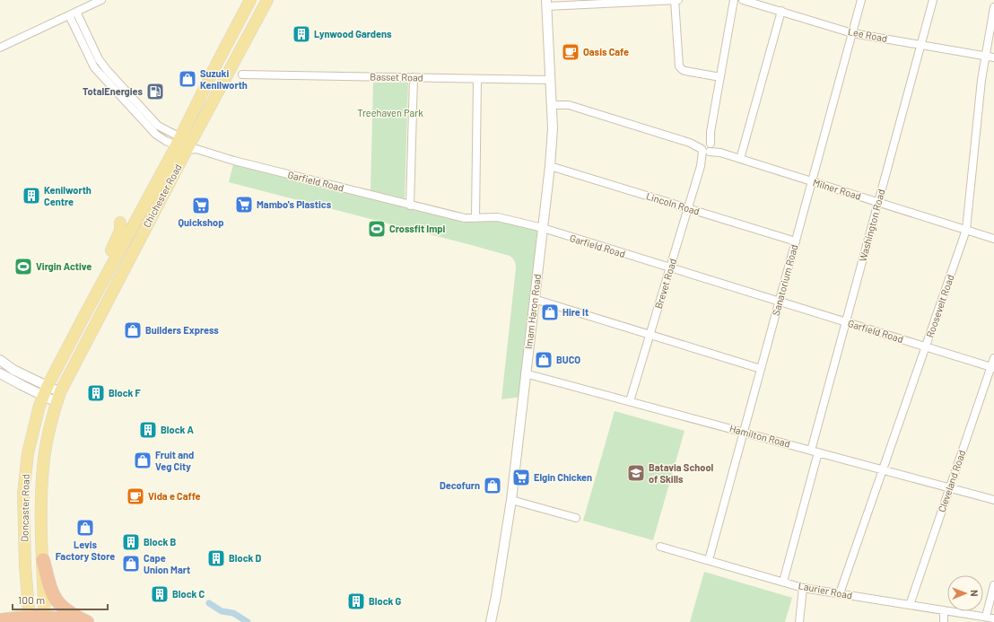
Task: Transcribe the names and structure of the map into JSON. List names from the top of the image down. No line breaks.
{"streets":{"main road":["Chichester Road","Doncaster Road"],"street":["Lee Road","Basset Road","Garfield Road","Milner Road","Lincoln Road","Washington Road","Sanatorium Road","Brevet Road","Roosevelt Road","Imam Haron Road","Hamilton Road","Cleveland Road","Laurier Road"]},"crossings":[["Lee Road","Washington Road"],["Lee Road","Sanatorium Road"],["Lee Road","Roosevelt Road"],["Basset Road","Imam Haron Road"],["Garfield Road","Chichester Road"],["Garfield Road","Washington Road"],["Garfield Road","Sanatorium Road"],["Garfield Road","Brevet Road"],["Garfield Road","Roosevelt Road"],["Garfield Road","Imam Haron Road"],["Garfield Road","Cleveland Road"],["Milner Road","Washington Road"],["Milner Road","Sanatorium Road"],["Milner Road","Brevet Road"],["Milner Road","Roosevelt Road"],["Milner Road","Imam Haron Road"],["Chichester Road","Doncaster Road"],["Lincoln Road","Sanatorium Road"],["Lincoln Road","Brevet Road"],["Lincoln Road","Imam Haron Road"],["Washington Road","Hamilton Road"],["Washington Road","Laurier Road"],["Sanatorium Road","Hamilton Road"],["Sanatorium Road","Laurier Road"],["Brevet Road","Hamilton Road"],["Roosevelt Road","Hamilton Road"],["Roosevelt Road","Laurier Road"],["Imam Haron Road","Hamilton Road"],["Hamilton Road","Cleveland Road"],["Cleveland Road","Laurier Road"]],"parks":["Treehaven Park"],"places":{"building":["Lynwood Gardens","Kenilworth Centre","Block F","Block A","Block B","Block D","Block C","Block G"],"cafe":["Oasis Cafe","Vida e Caffe"],"shop":["Suzuki Kenilworth","Hire It","Builders Express","BUCO","Fruit and Veg City","Decofurn","Levis Factory Store","Cape Union Mart"],"fuel station":["TotalEnergies"],"supermarket":["Mambo's Plastics","Quickshop","Elgin Chicken"],"sports":["Crossfit Impi","Virgin Active"],"school or university":["Batavia School of Skills"]},"scale_bar":"100 m","north":"right"}
